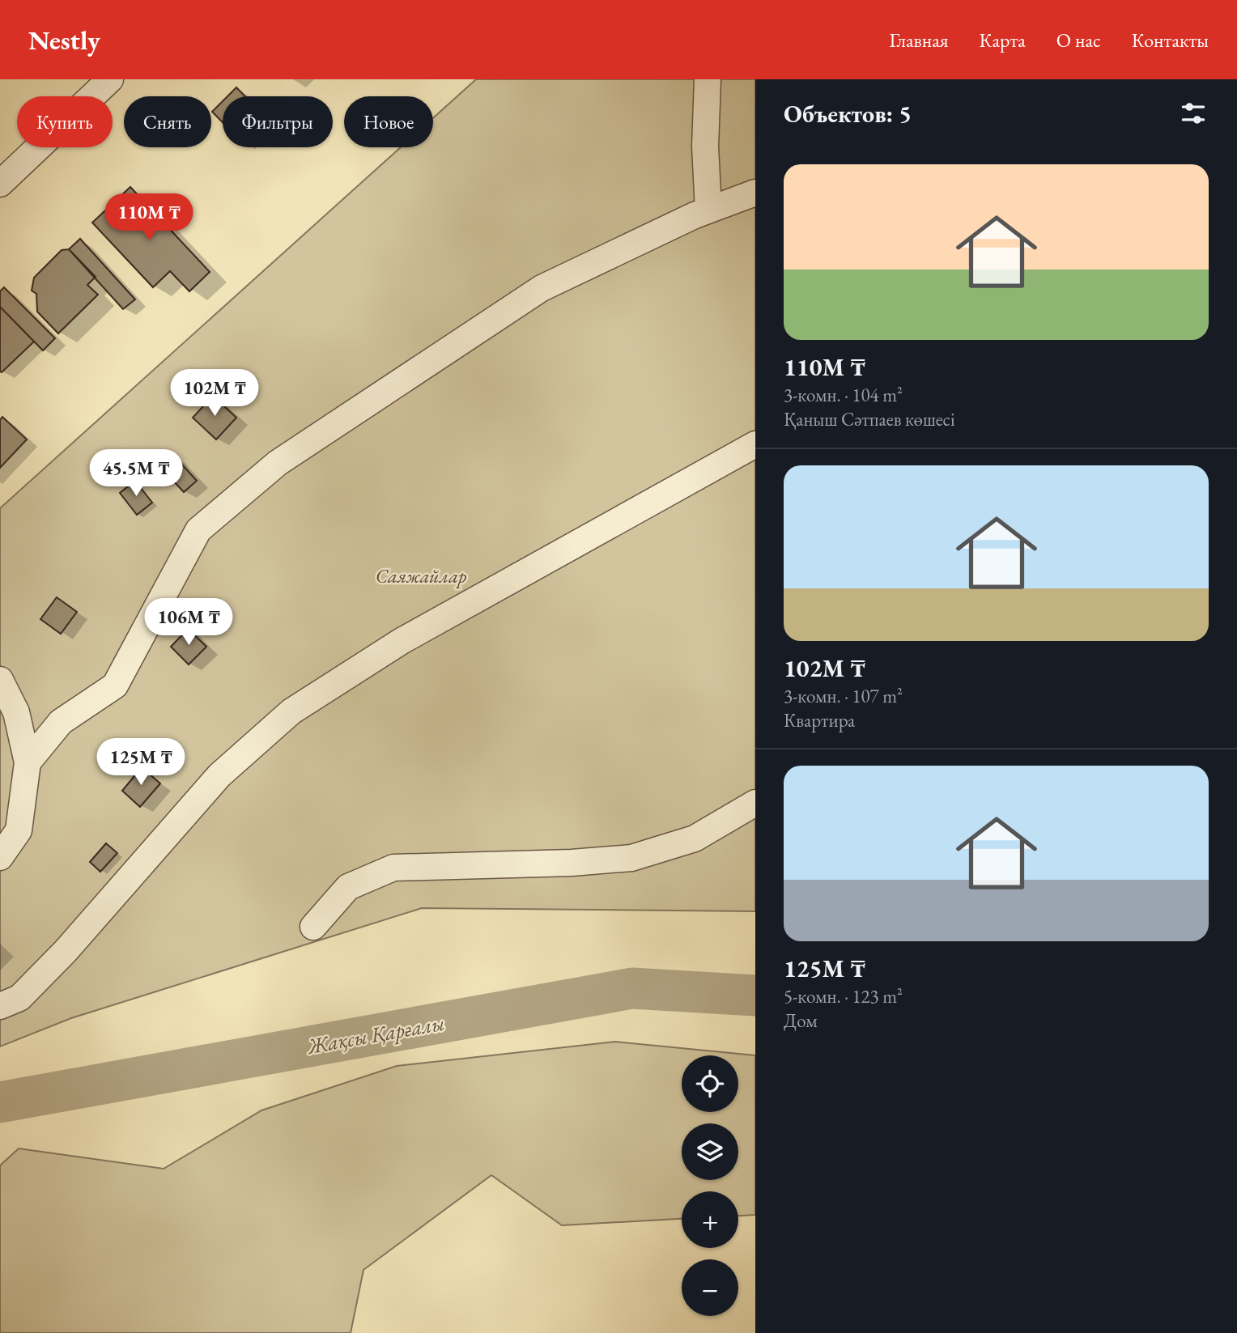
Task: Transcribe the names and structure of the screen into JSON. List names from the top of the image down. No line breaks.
{"water":["Жақсы Қарғалы"],"parks":["Саяжайлар"],"page":{"header":"Nestly","nav":["Главная","Карта","О нас","Контакты"],"heading":"Объектов: 5","chip":["Купить","Снять","Фильтры","Новое"],"list":[{"name":"110M ₸","note":"3-комн. · 104 m² · Қаныш Сәтпаев көшесі"},{"name":"102M ₸","note":"3-комн. · 107 m² · Квартира"},{"name":"125M ₸","note":"5-комн. · 123 m² · Дом"}],"price":["110M ₸","102M ₸","45.5M ₸","106M ₸","125M ₸"],"map_buttons":["+","−"]}}
